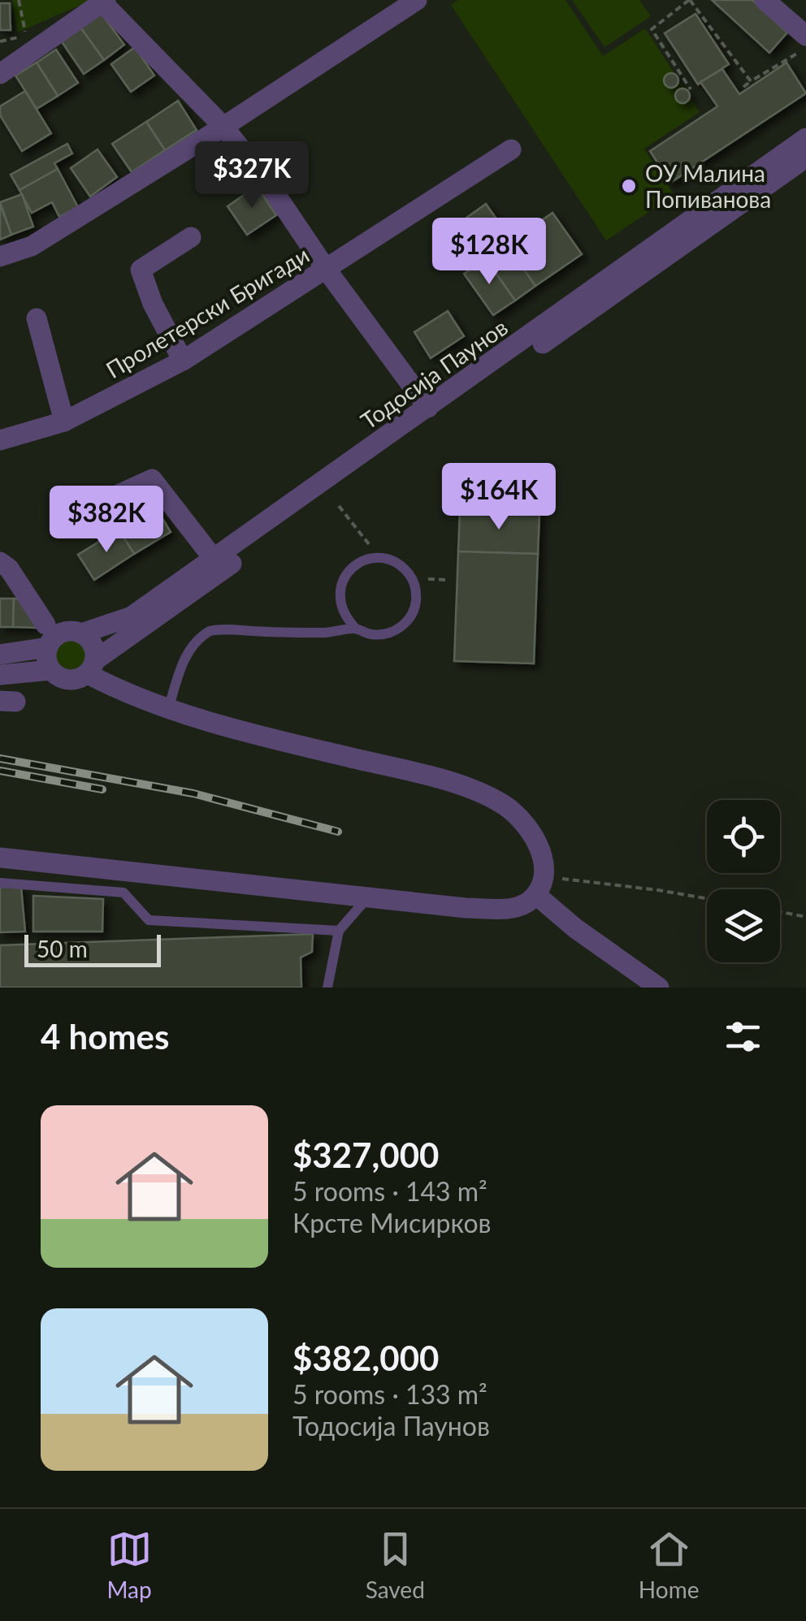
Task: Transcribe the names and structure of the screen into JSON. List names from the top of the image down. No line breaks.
{"streets":{"street":["Пролетерски Бригади","Тодосија Паунов"]},"places":["ОУ Малина Попиванова"],"scale_bar":"50 m","page":{"price":["$327K","$128K","$164K","$382K"],"scale":"50 m","heading":"4 homes","list":[{"name":"$327,000","note":"5 rooms · 143 m² · Крсте Мисирков"},{"name":"$382,000","note":"5 rooms · 133 m² · Тодосија Паунов"}],"tabs":["Map","Saved","Home"]}}
